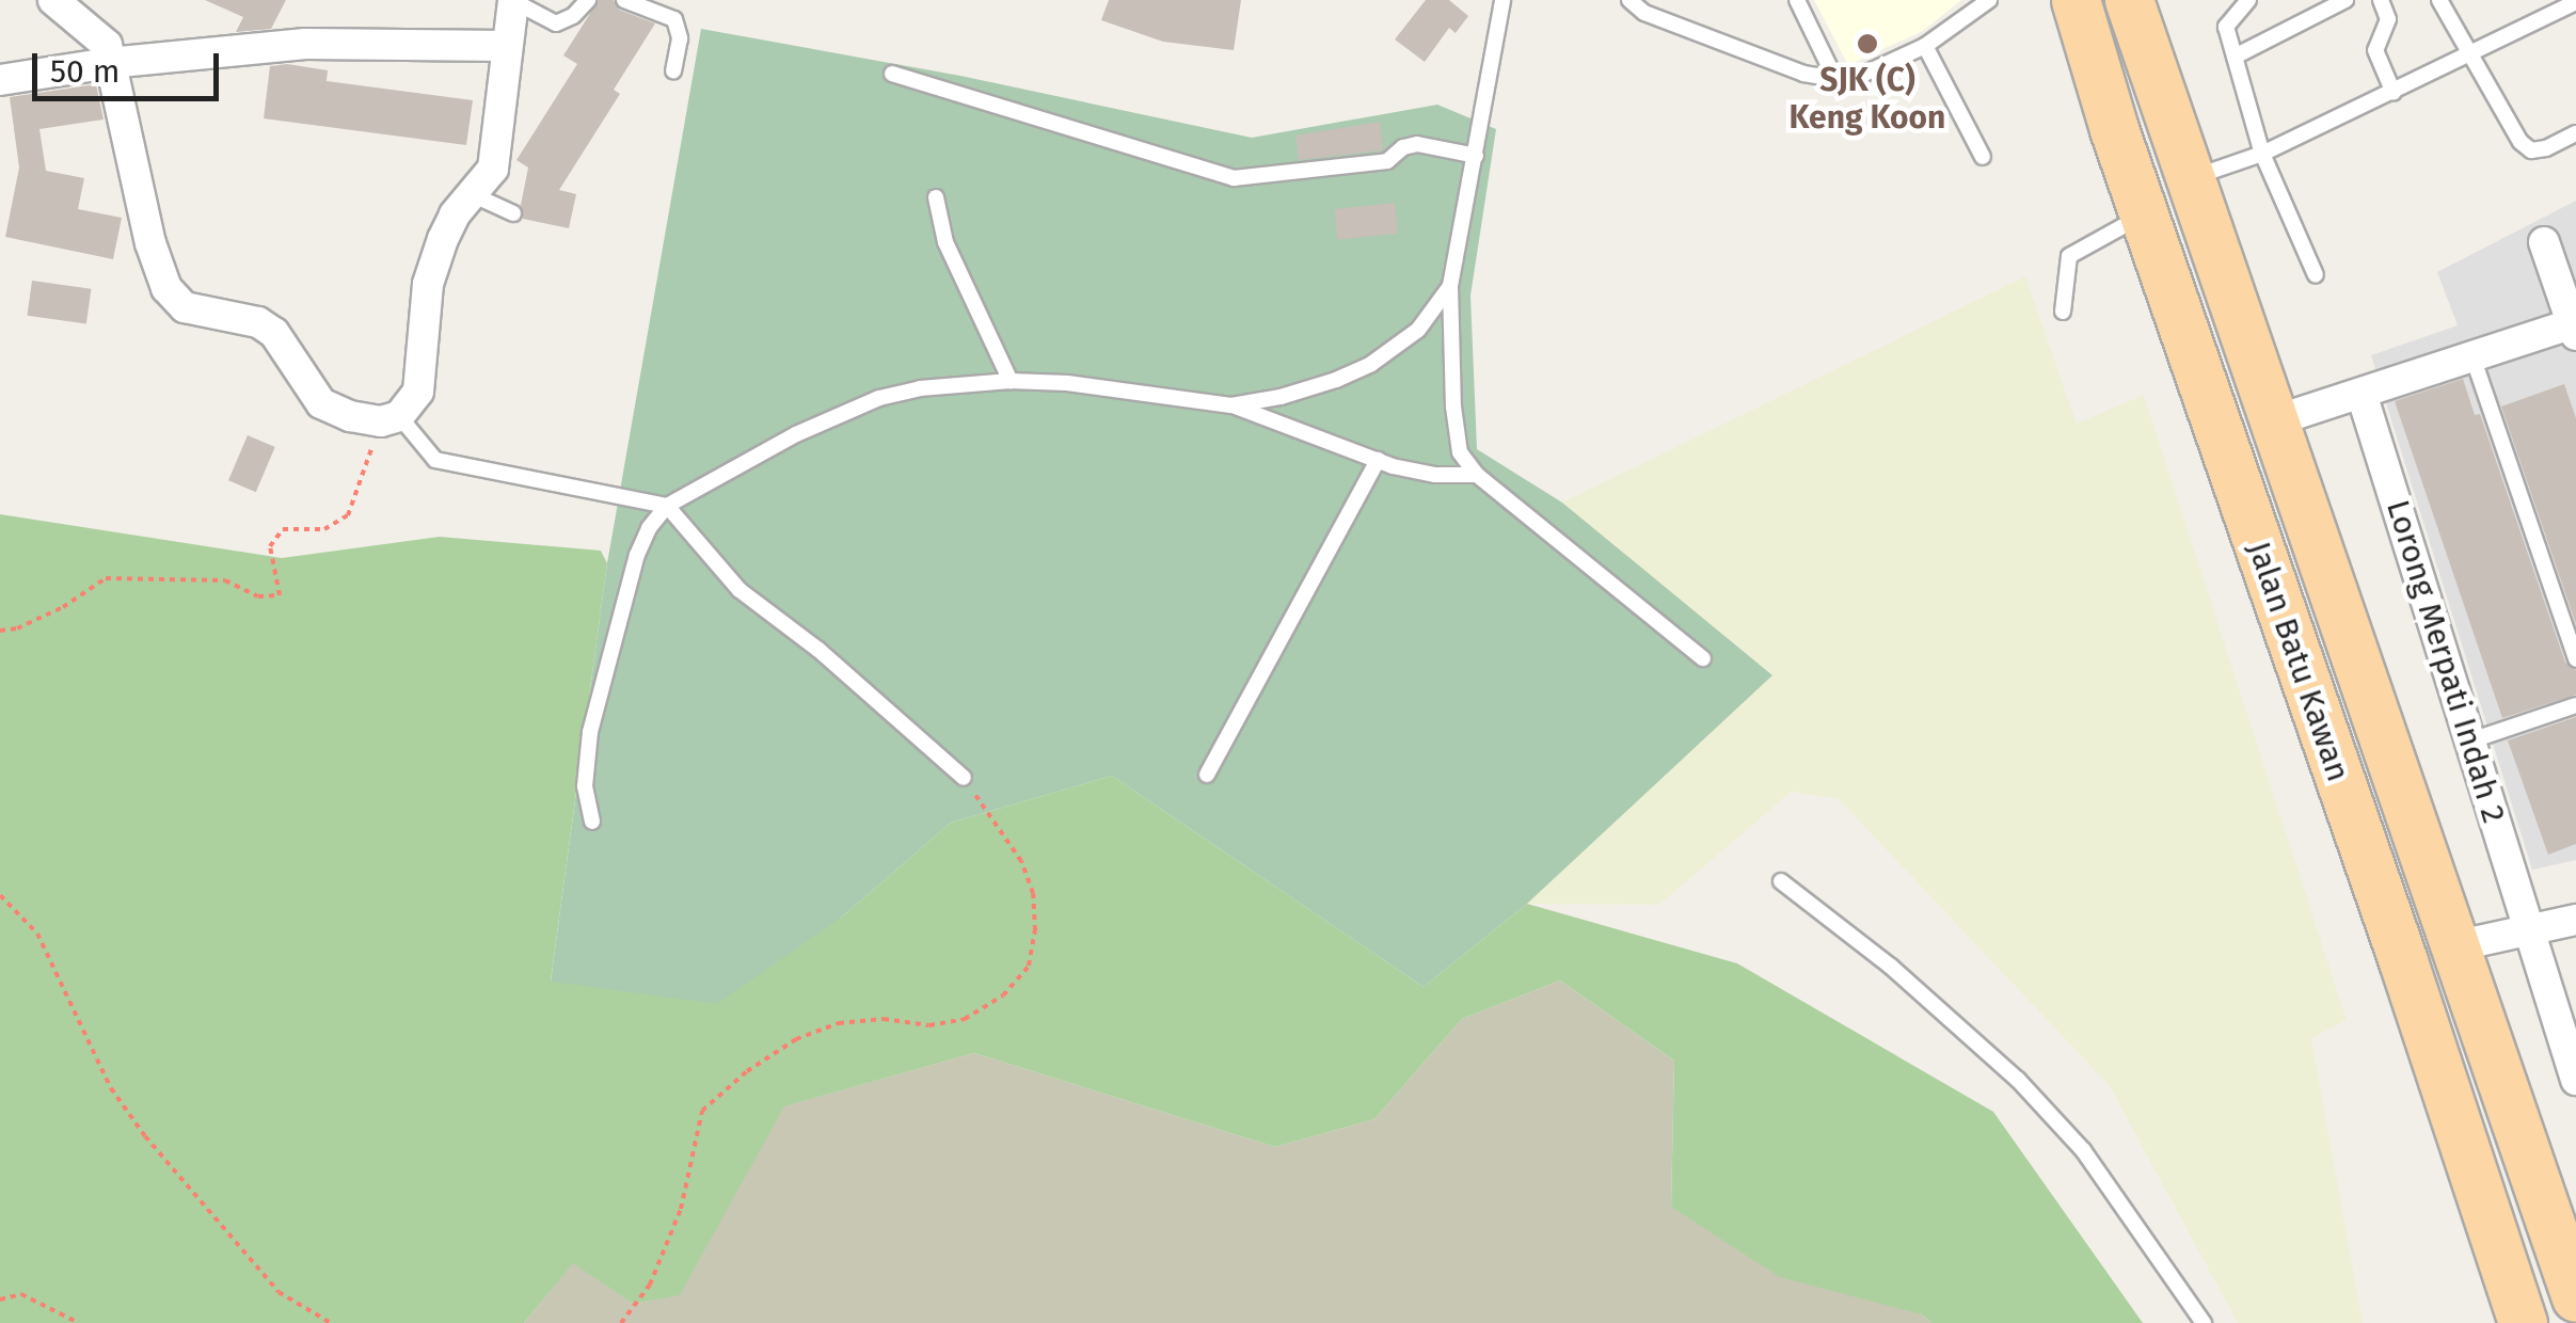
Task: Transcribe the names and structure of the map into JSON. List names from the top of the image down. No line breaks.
{"streets":{"main road":["Jalan Batu Kawan"],"street":["Lorong Merpati Indah 2"]},"places":["SJK (C) Keng Koon"],"scale_bar":"50 m"}
